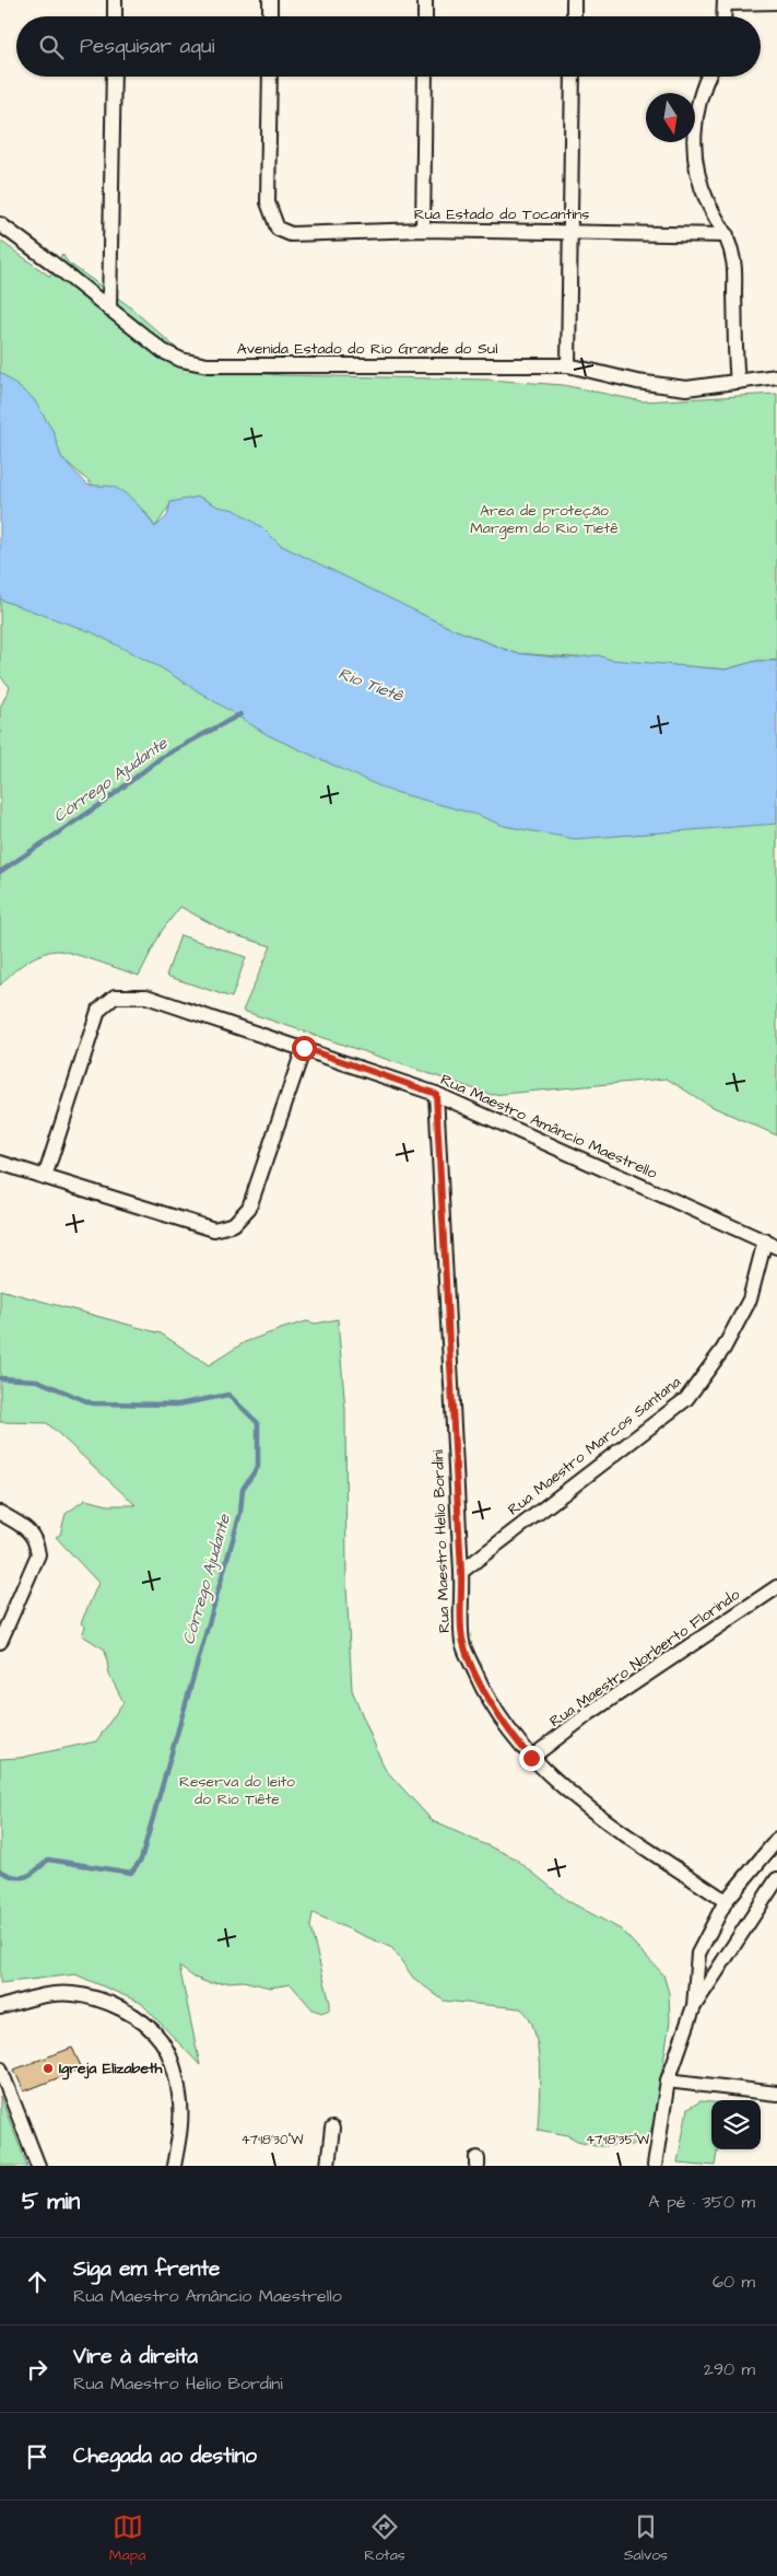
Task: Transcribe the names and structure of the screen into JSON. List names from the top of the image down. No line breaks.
{"streets":{"street":["Rua Estado do Tocantins","Avenida Estado do Rio Grande do Sul","Rua Maestro Amâncio Maestrello","Rua Maestro Marcos Santana","Rua Maestro Helio Bordini","Rua Maestro Norberto Florindo"]},"crossings":[["Rua Maestro Amâncio Maestrello","Rua Maestro Marcos Santana"],["Rua Maestro Amâncio Maestrello","Rua Maestro Helio Bordini"],["Rua Maestro Marcos Santana","Rua Maestro Helio Bordini"],["Rua Maestro Helio Bordini","Rua Maestro Norberto Florindo"]],"water":["Rio Tietê","Córrego Ajudante"],"parks":["Area de proteção Margem do Rio Tietê","Reserva do leito do Rio Tiête"],"places":["Igreja Elizabeth"],"north":"bottom","page":{"search":"Pesquisar aqui","heading":["5 min","A pé · 350 m"],"list":[["Siga em frente","Rua Maestro Amâncio Maestrello","60 m"],["Vire à direita","Rua Maestro Helio Bordini","290 m"],"Chegada ao destino"],"nav":["Mapa","Rotas","Salvos"]},"coordinates":["47°18'30\"W","47°18'35\"W"]}
